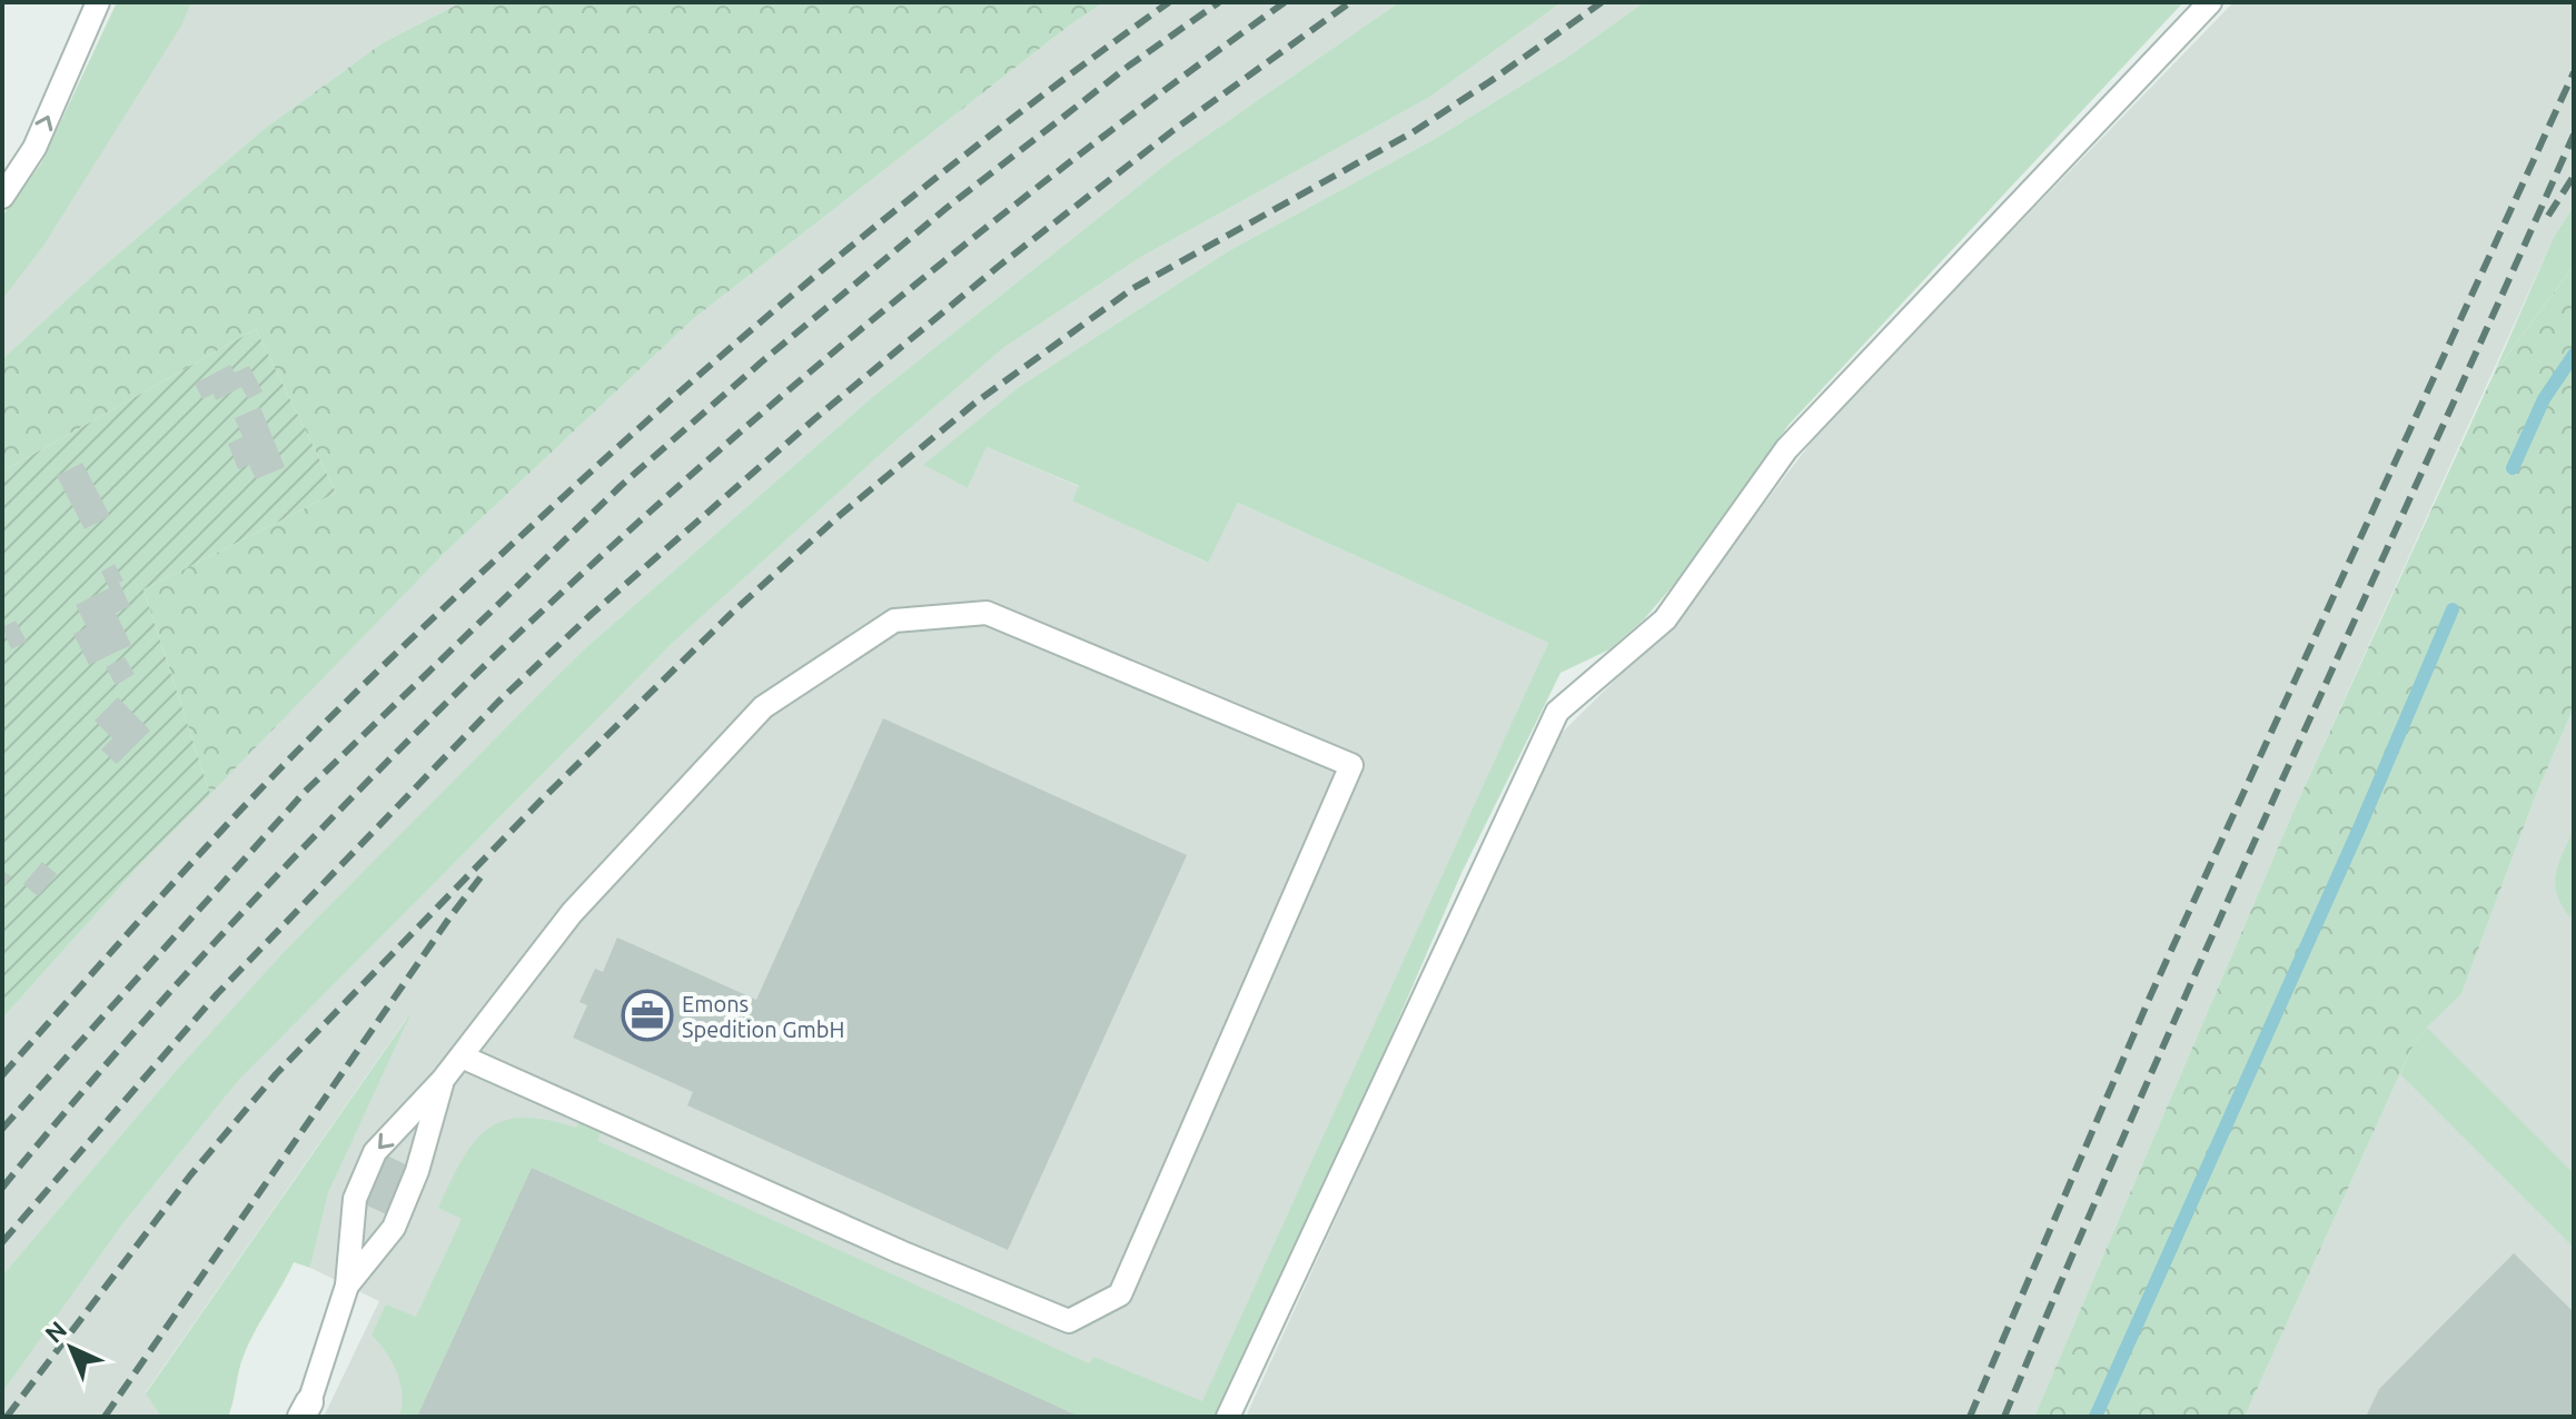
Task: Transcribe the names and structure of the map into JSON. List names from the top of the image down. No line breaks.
{"places":{"office":["Emons Spedition GmbH"]},"north":"top left"}
